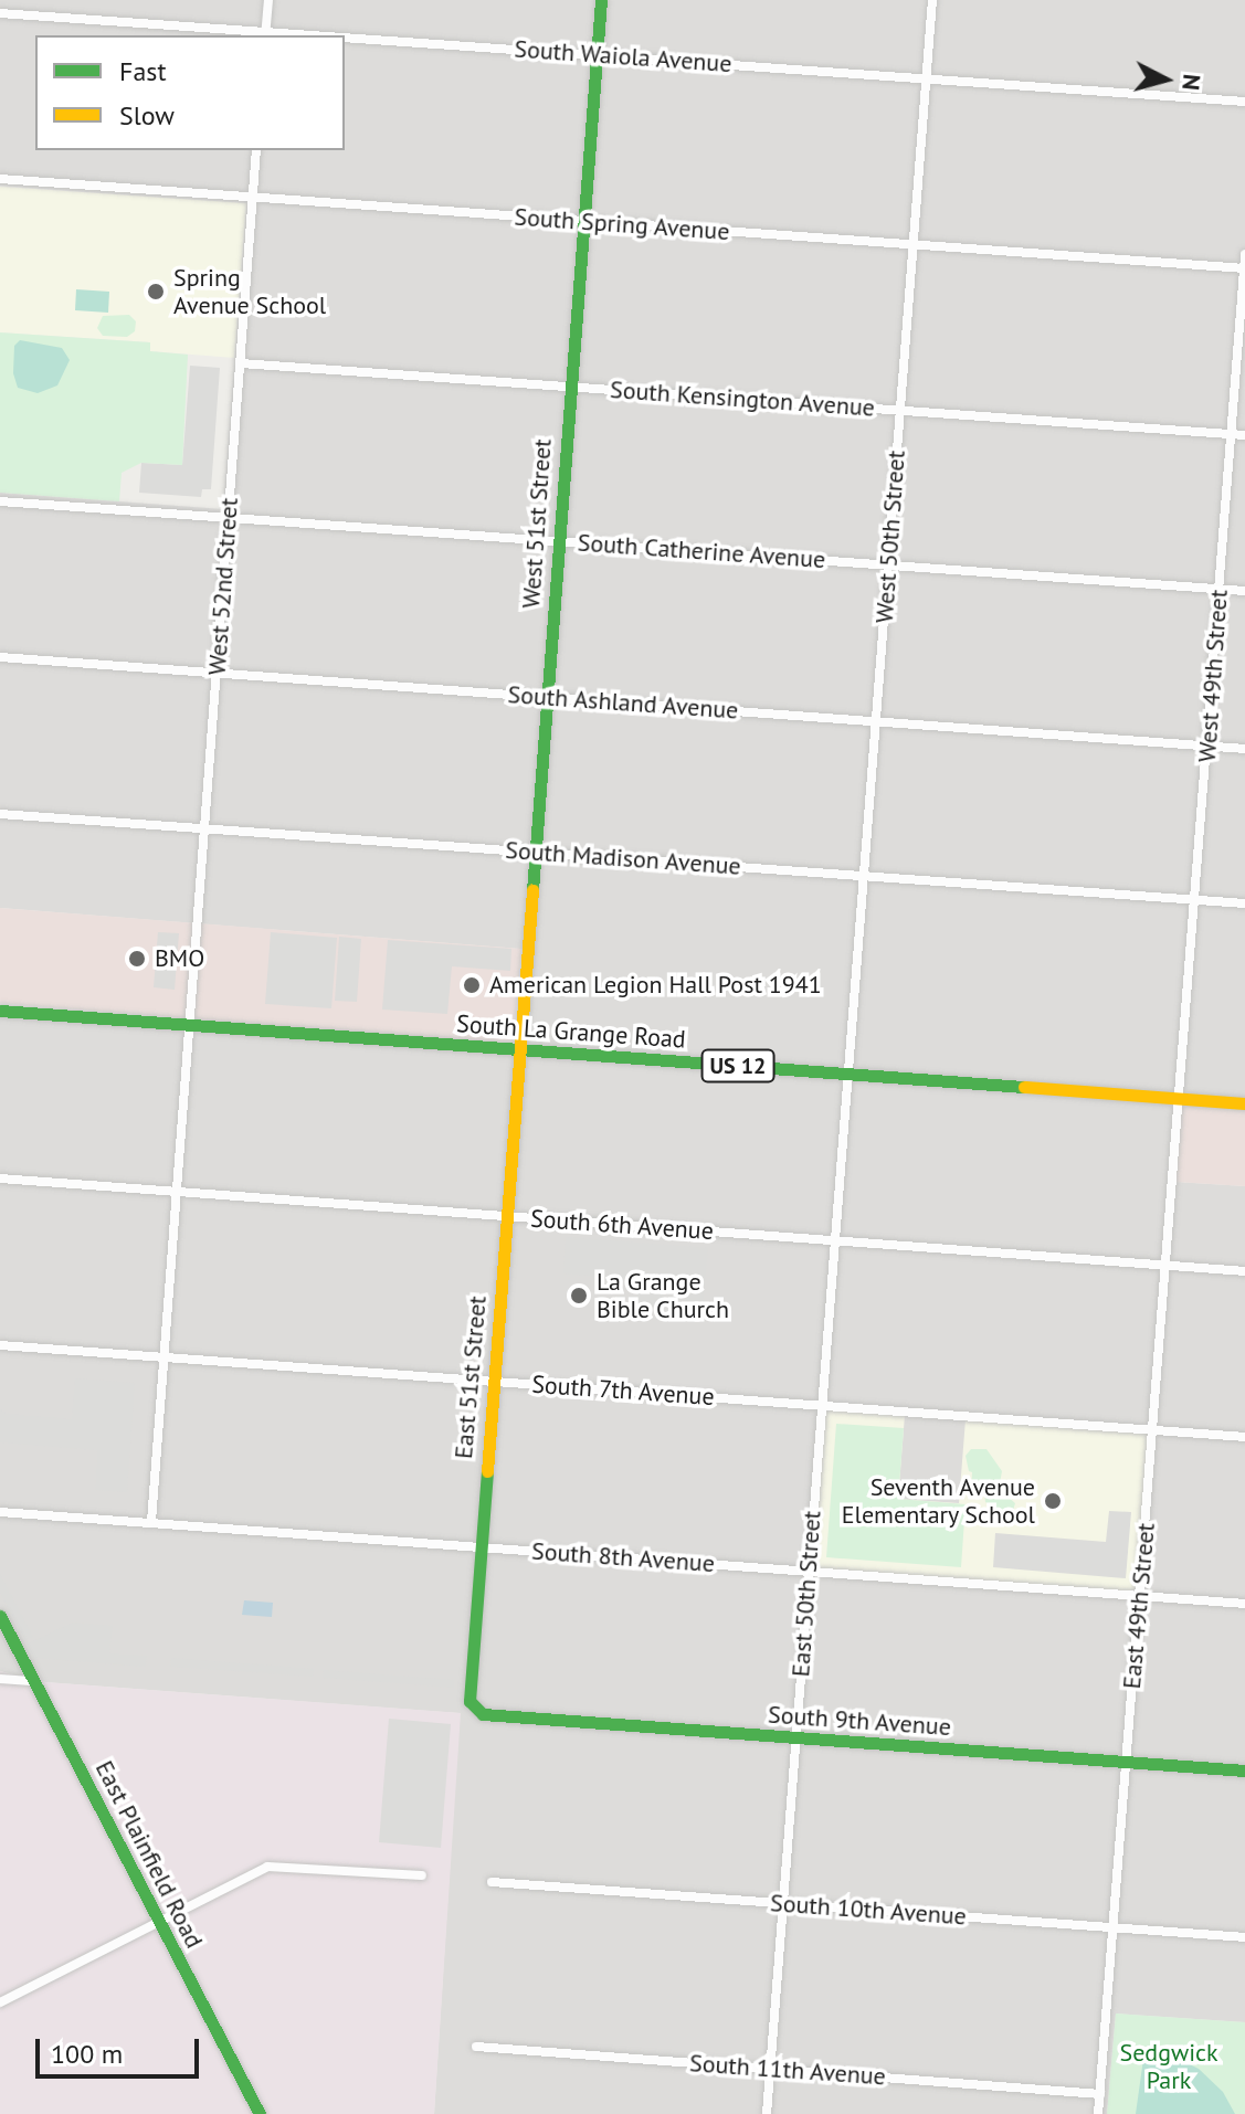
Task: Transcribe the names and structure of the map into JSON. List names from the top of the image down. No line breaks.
{"streets":{"street":["South Waiola Avenue","South Spring Avenue","South Kensington Avenue","West 51st Street","West 50th Street","South Catherine Avenue","West 52nd Street","West 49th Street","South Ashland Avenue","South Madison Avenue","South La Grange Road","US 12","South 6th Avenue","East 51st Street","South 7th Avenue","South 8th Avenue","East 50th Street","East 49th Street","South 9th Avenue","East Plainfield Road","South 10th Avenue","South 11th Avenue"]},"crossings":[["South Waiola Avenue","West 51st Street"],["South Waiola Avenue","West 50th Street"],["South Spring Avenue","West 51st Street"],["South Spring Avenue","West 50th Street"],["South Spring Avenue","West 52nd Street"],["South Spring Avenue","West 49th Street"],["South Kensington Avenue","West 51st Street"],["South Kensington Avenue","West 50th Street"],["South Kensington Avenue","West 52nd Street"],["South Kensington Avenue","West 49th Street"],["West 51st Street","South Catherine Avenue"],["West 51st Street","South Ashland Avenue"],["West 51st Street","South Madison Avenue"],["West 51st Street","South La Grange Road"],["West 51st Street","East 51st Street"],["West 50th Street","South Catherine Avenue"],["West 50th Street","South Ashland Avenue"],["West 50th Street","South Madison Avenue"],["West 50th Street","South La Grange Road"],["West 50th Street","East 50th Street"],["South Catherine Avenue","West 52nd Street"],["South Catherine Avenue","West 49th Street"],["West 52nd Street","South Ashland Avenue"],["West 52nd Street","South Madison Avenue"],["West 52nd Street","South La Grange Road"],["West 52nd Street","South 6th Avenue"],["West 52nd Street","South 7th Avenue"],["West 52nd Street","South 8th Avenue"],["West 49th Street","South Ashland Avenue"],["West 49th Street","South Madison Avenue"],["West 49th Street","South La Grange Road"],["West 49th Street","East 49th Street"],["South La Grange Road","East 51st Street"],["South La Grange Road","East 50th Street"],["South La Grange Road","East 49th Street"],["South 6th Avenue","East 51st Street"],["South 6th Avenue","East 50th Street"],["South 6th Avenue","East 49th Street"],["East 51st Street","South 7th Avenue"],["East 51st Street","South 8th Avenue"],["East 51st Street","South 9th Avenue"],["South 7th Avenue","East 50th Street"],["South 7th Avenue","East 49th Street"],["South 8th Avenue","East 50th Street"],["South 8th Avenue","East 49th Street"],["East 50th Street","South 9th Avenue"],["East 50th Street","South 10th Avenue"],["East 50th Street","South 11th Avenue"],["East 49th Street","South 9th Avenue"],["East 49th Street","South 10th Avenue"],["East 49th Street","South 11th Avenue"]],"parks":["Sedgwick Park"],"places":["Spring Avenue School","BMO","American Legion Hall Post 1941","La Grange Bible Church","Seventh Avenue Elementary School"],"legend":["Fast","Slow"],"scale_bar":"100 m","north":"right"}
